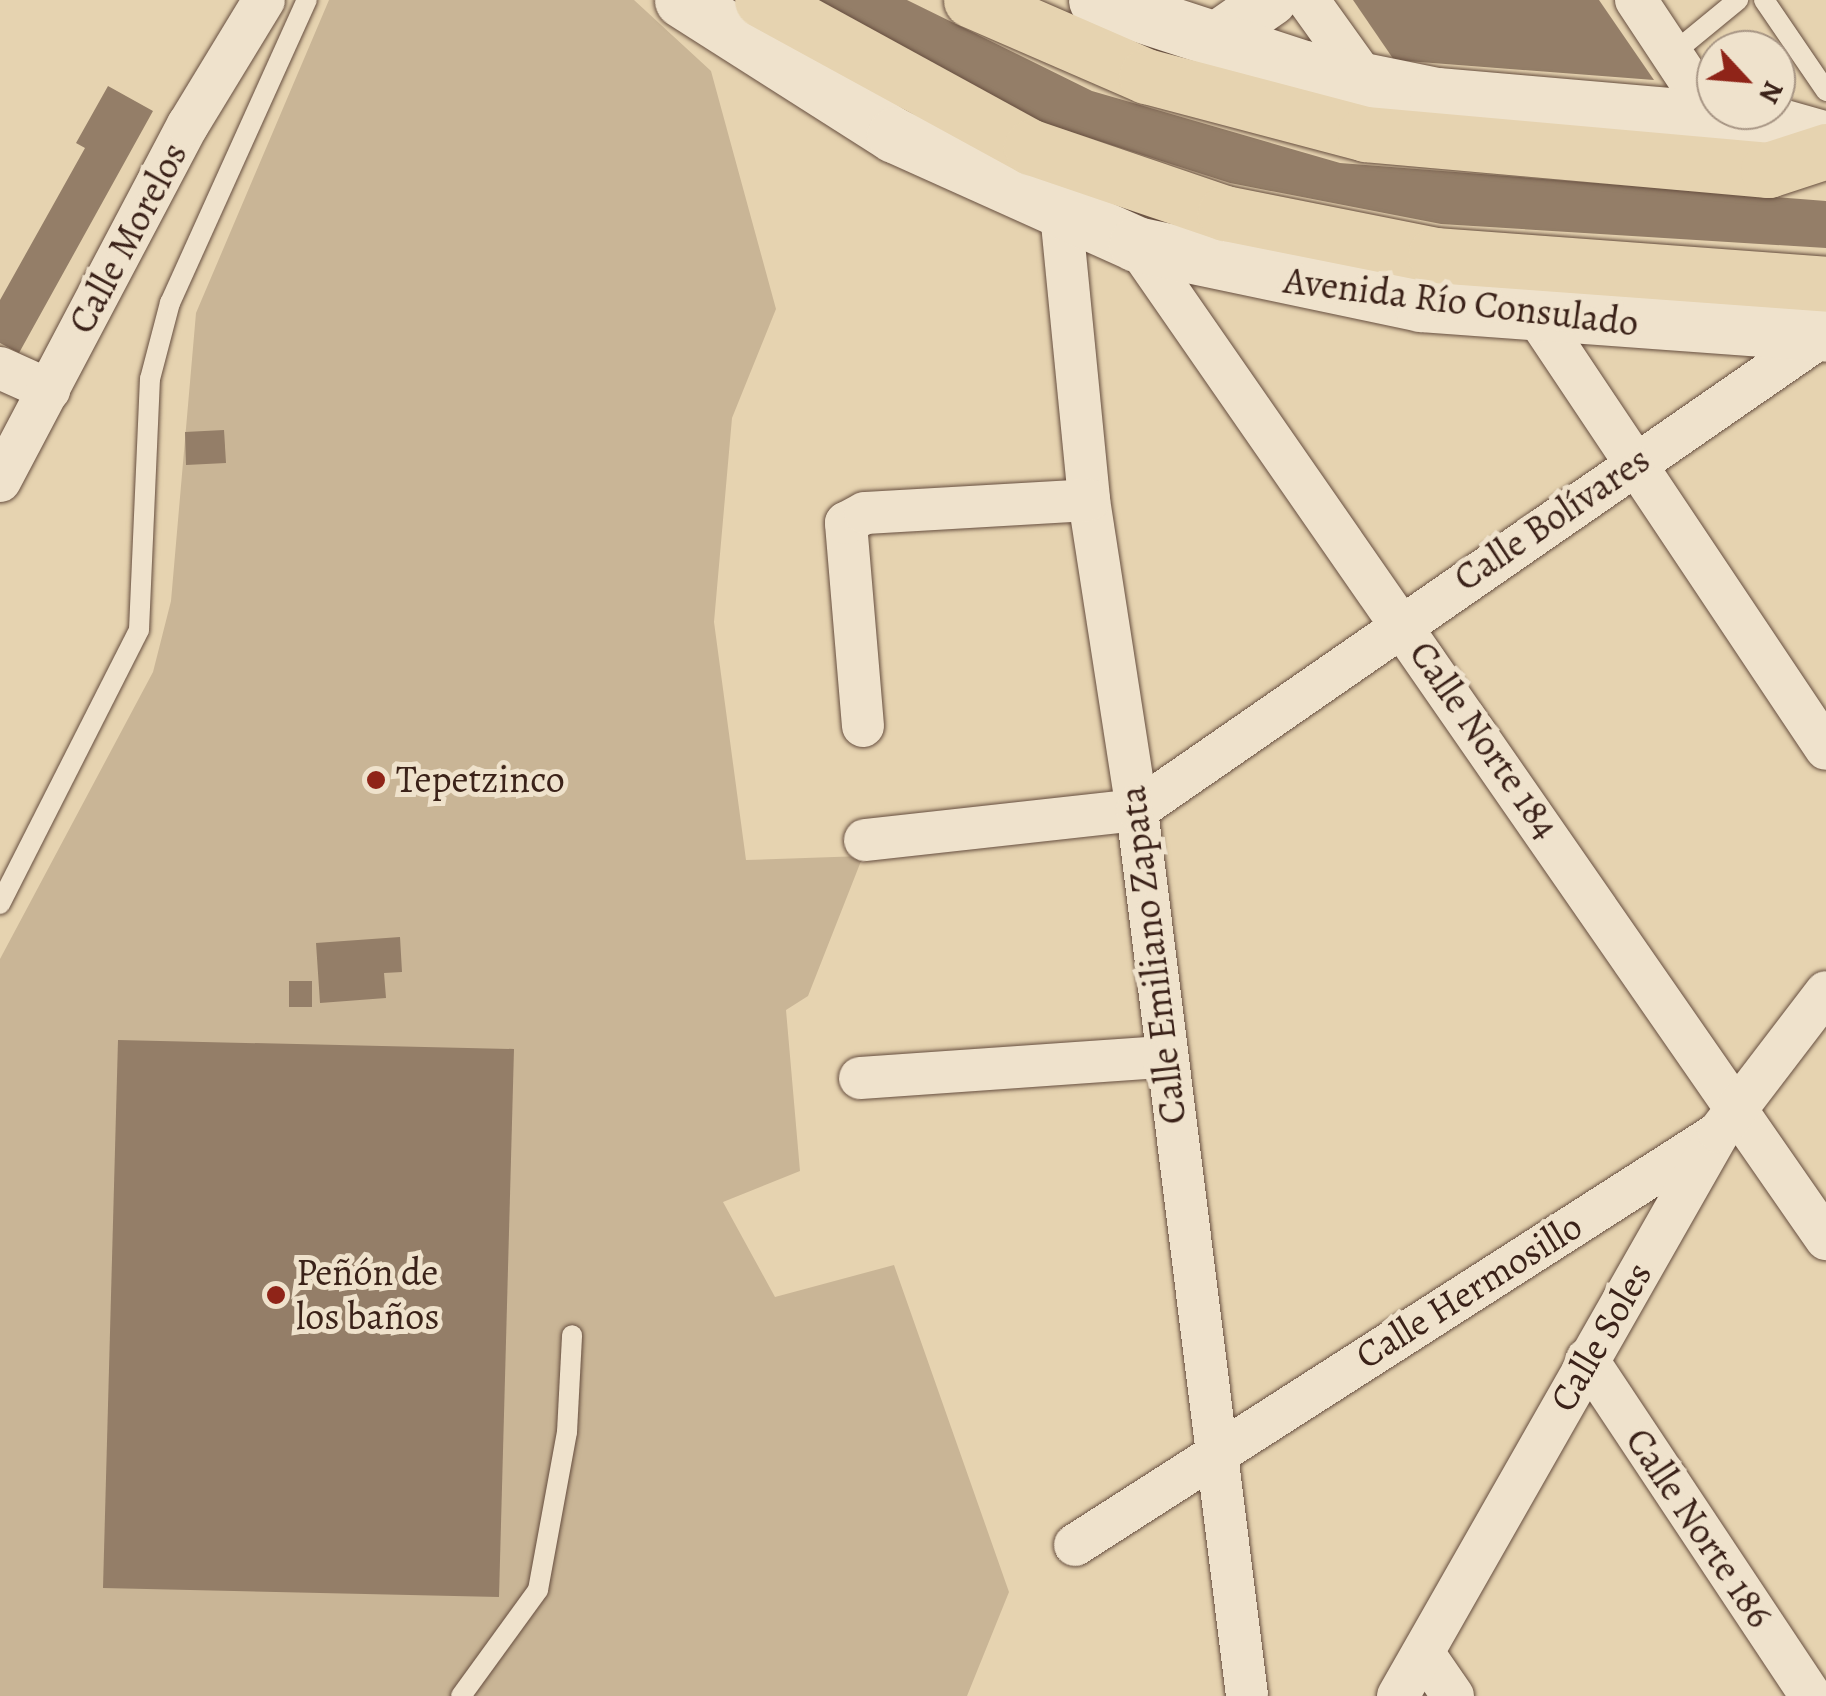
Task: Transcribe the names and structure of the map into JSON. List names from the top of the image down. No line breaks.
{"streets":{"main road":["Avenida Río Consulado"],"street":["Calle Morelos","Calle Bolívares","Calle Norte 184","Calle Emiliano Zapata","Calle Hermosillo","Calle Soles","Calle Norte 186"]},"crossings":[["Avenida Río Consulado","Calle Bolívares"],["Avenida Río Consulado","Calle Norte 184"],["Avenida Río Consulado","Calle Emiliano Zapata"],["Calle Bolívares","Calle Norte 184"],["Calle Bolívares","Calle Emiliano Zapata"],["Calle Norte 184","Calle Hermosillo"],["Calle Norte 184","Calle Soles"],["Calle Emiliano Zapata","Calle Hermosillo"],["Calle Hermosillo","Calle Soles"],["Calle Soles","Calle Norte 186"]],"places":["Tepetzinco","Peñón de los baños"],"north":"bottom right"}
